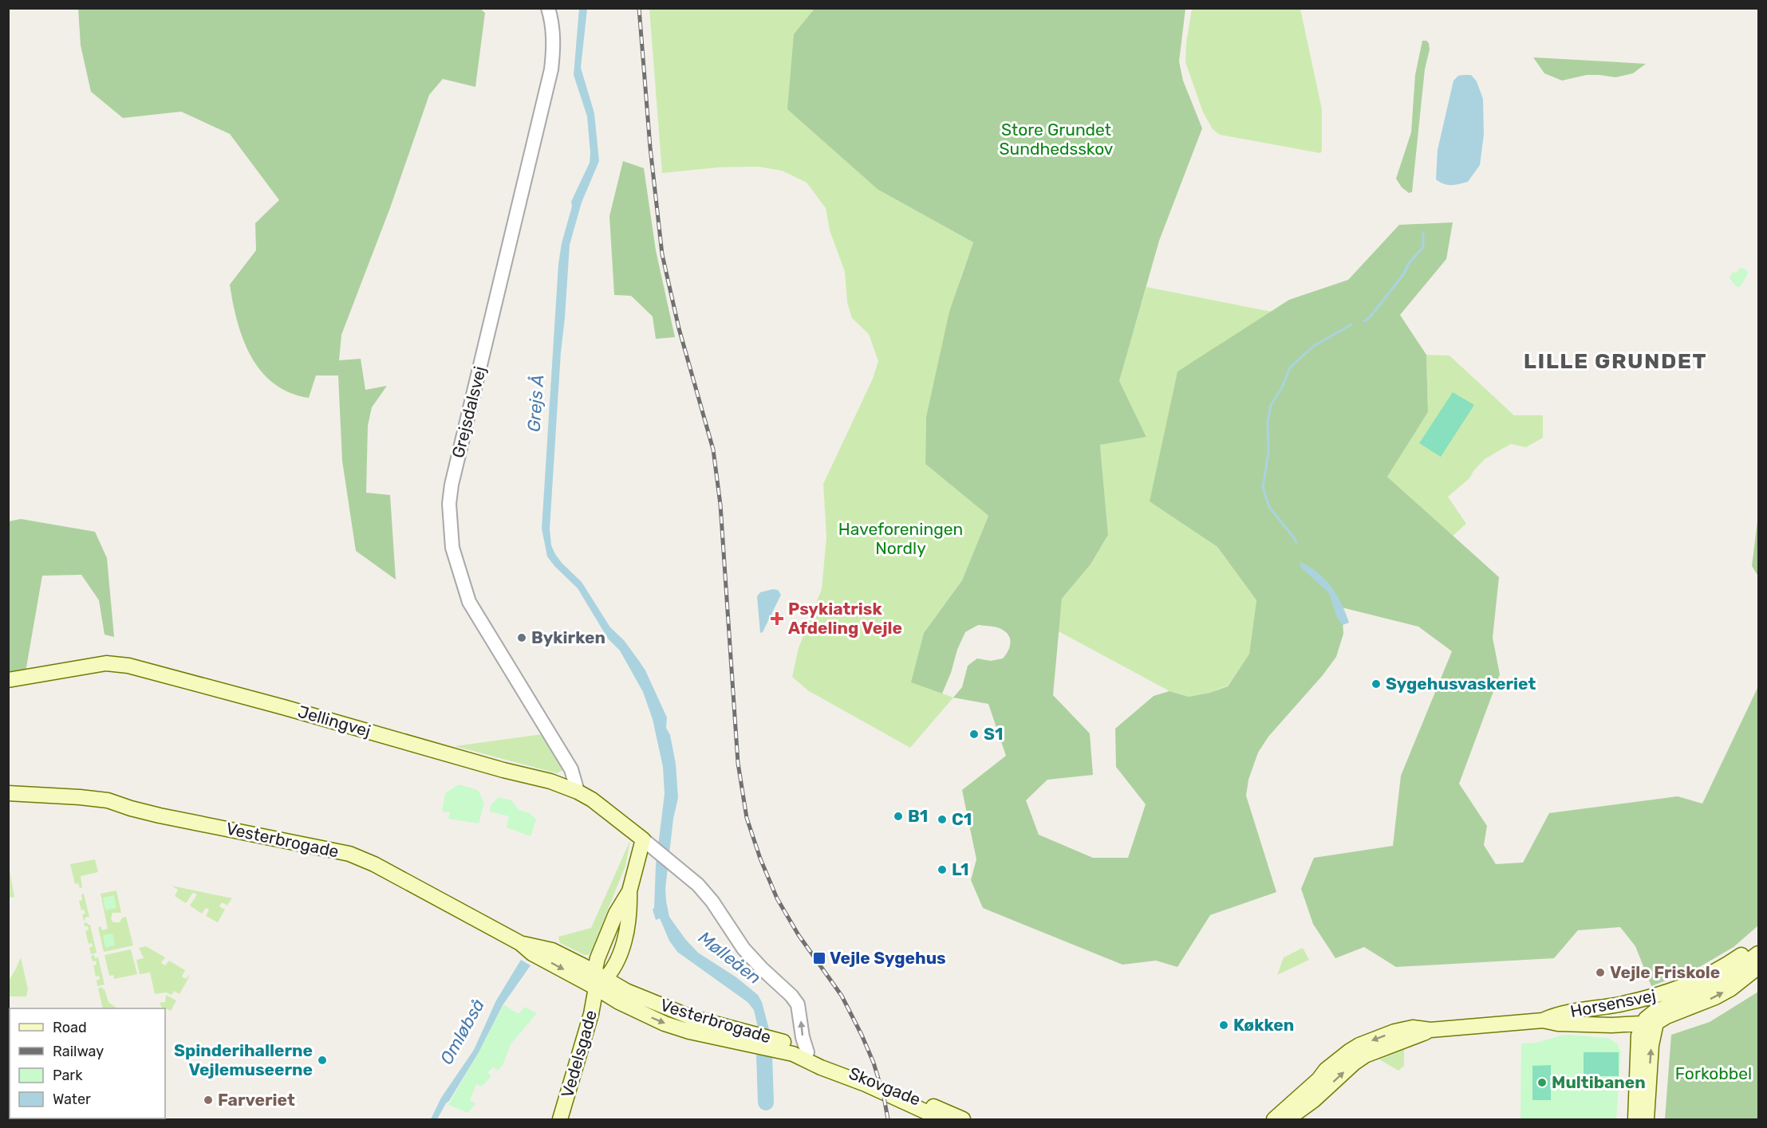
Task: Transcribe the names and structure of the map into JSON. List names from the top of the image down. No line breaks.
{"streets":{"main road":["Jellingvej","Vesterbrogade","Horsensvej","Vedelsgade","Skovgade"],"street":["Grejsdalsvej"]},"crossings":[["Grejsdalsvej","Jellingvej"],["Jellingvej","Vedelsgade"],["Vesterbrogade","Vedelsgade"],["Vesterbrogade","Skovgade"]],"districts":["LILLE GRUNDET"],"water":["Grejs Å","Mølleåen","Omløbså"],"parks":["Store Grundet Sundhedsskov","Haveforeningen Nordly","Forkobbel"],"places":{"health":["Psykiatrisk Afdeling Vejle"],"other":["Bykirken","Sygehusvaskeriet","S1","B1","C1","L1","Vejle Friskole","Køkken","Spinderihallerne Vejlemuseerne","Multibanen","Farveriet"],"transit":["Vejle Sygehus"]},"legend":["Road","Railway","Park","Water"]}
